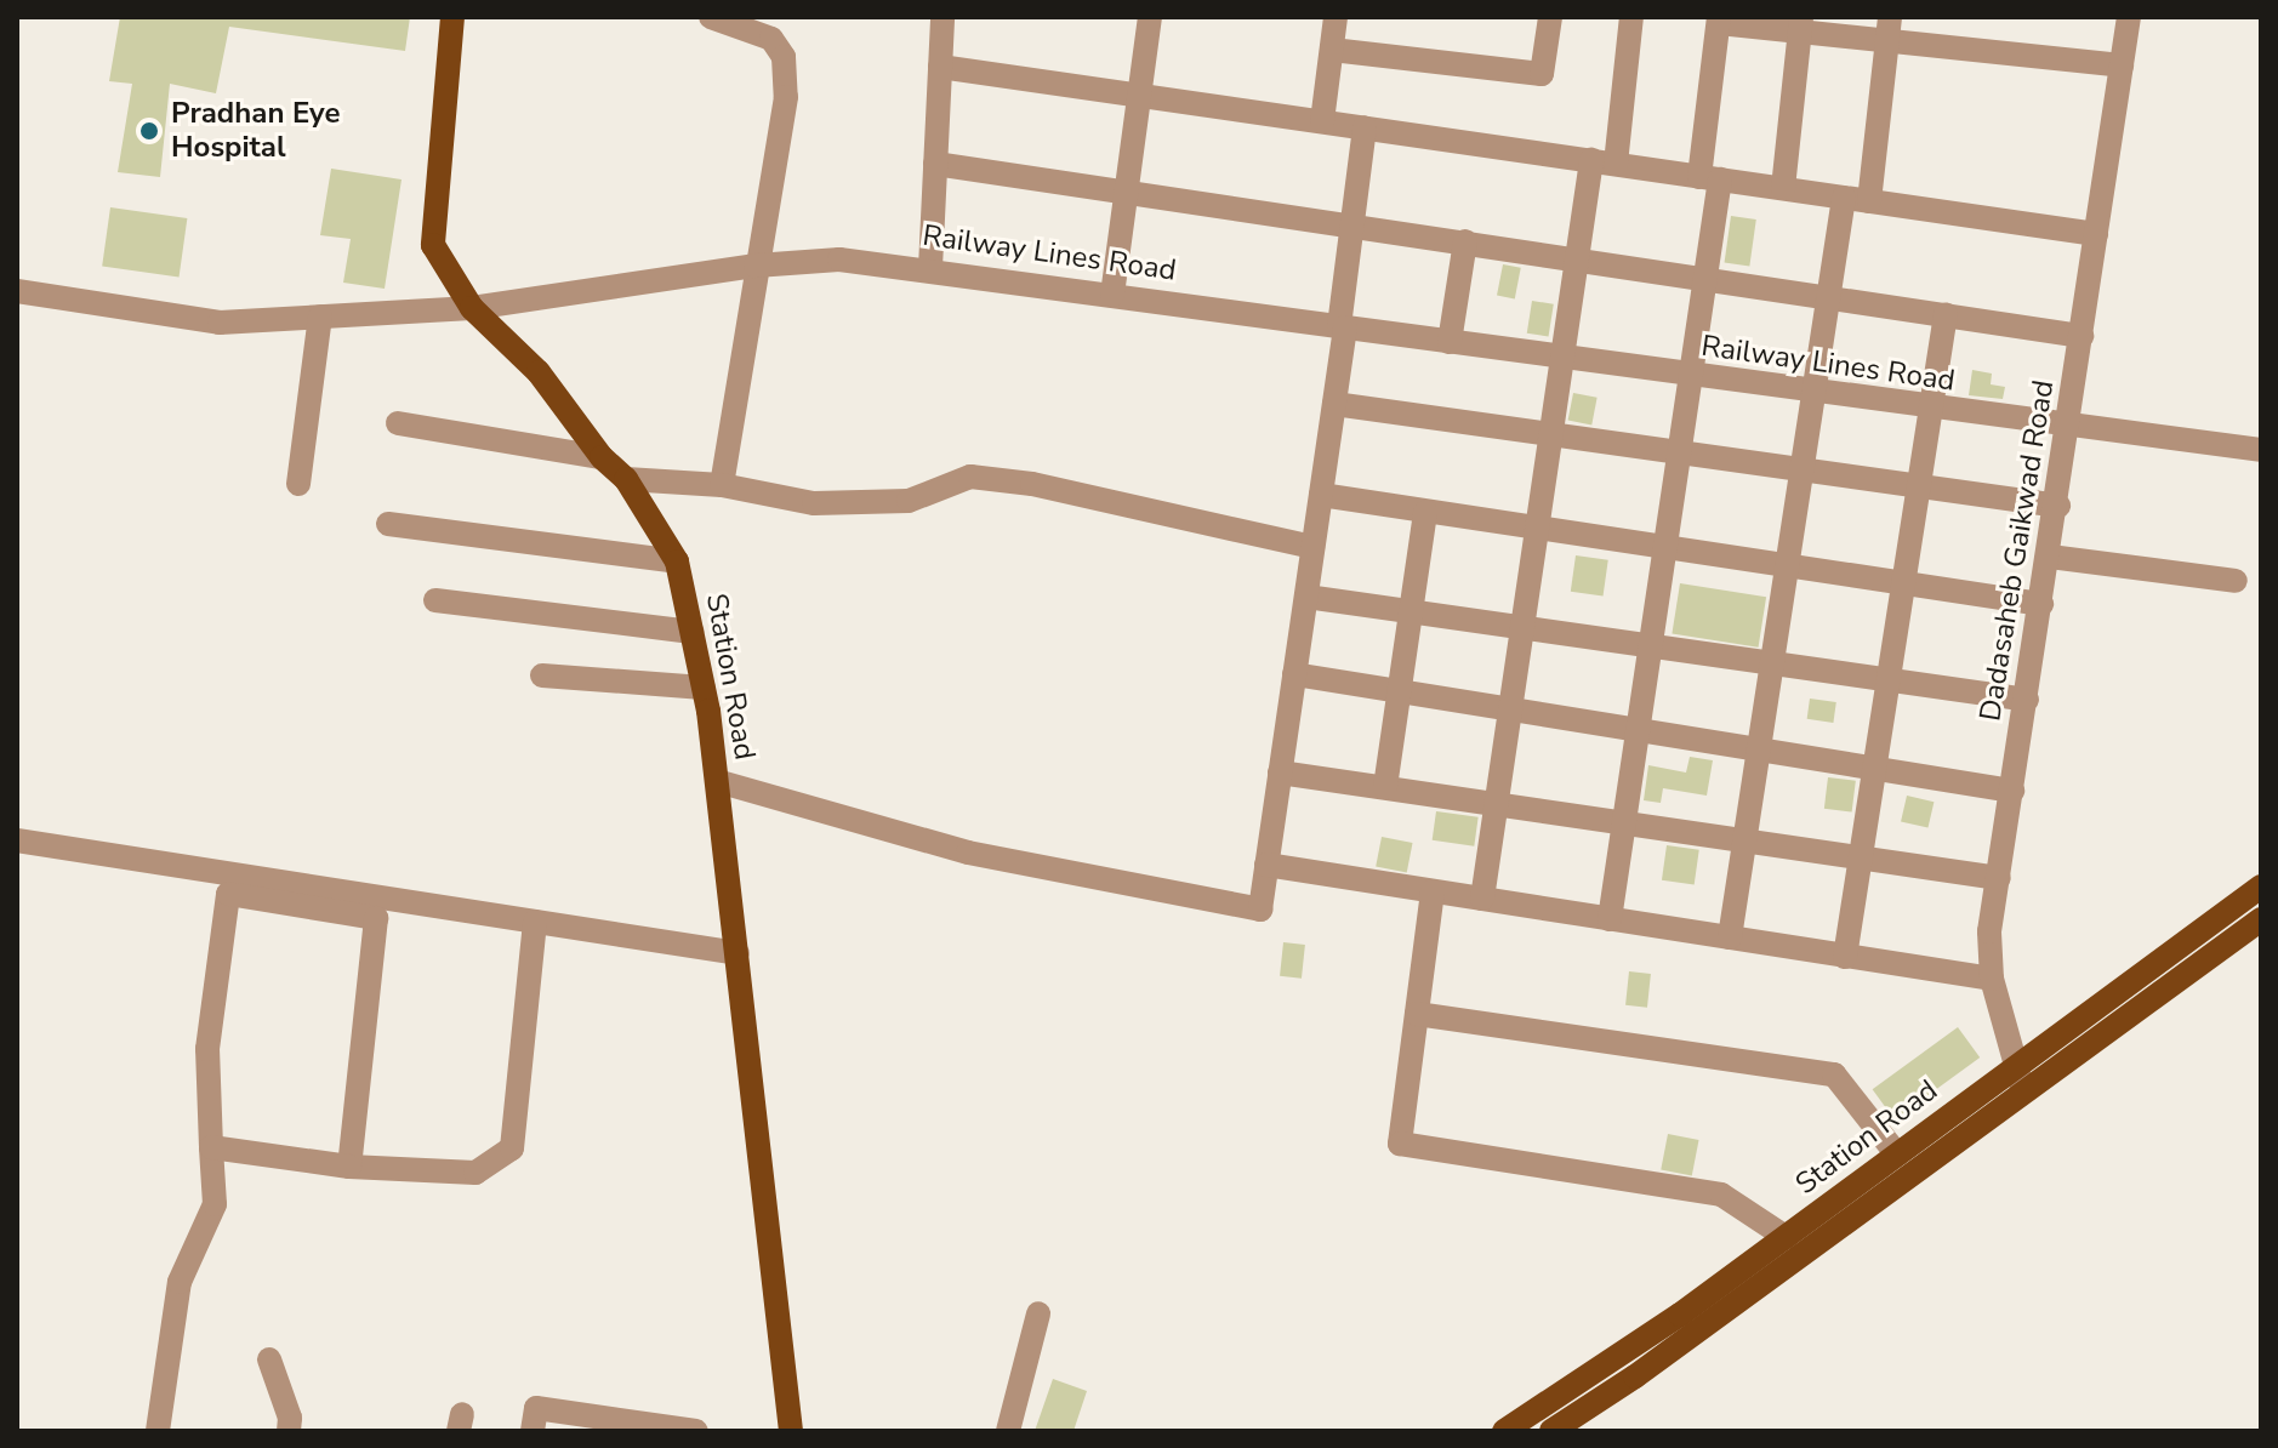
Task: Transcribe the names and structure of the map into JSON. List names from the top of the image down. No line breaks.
{"streets":{"main road":["Station Road"],"street":["Railway Lines Road","Dadasaheb Gaikwad Road"]},"crossings":[["Railway Lines Road","Dadasaheb Gaikwad Road"],["Railway Lines Road","Station Road"],["Dadasaheb Gaikwad Road","Station Road"]],"places":["Pradhan Eye Hospital"]}
